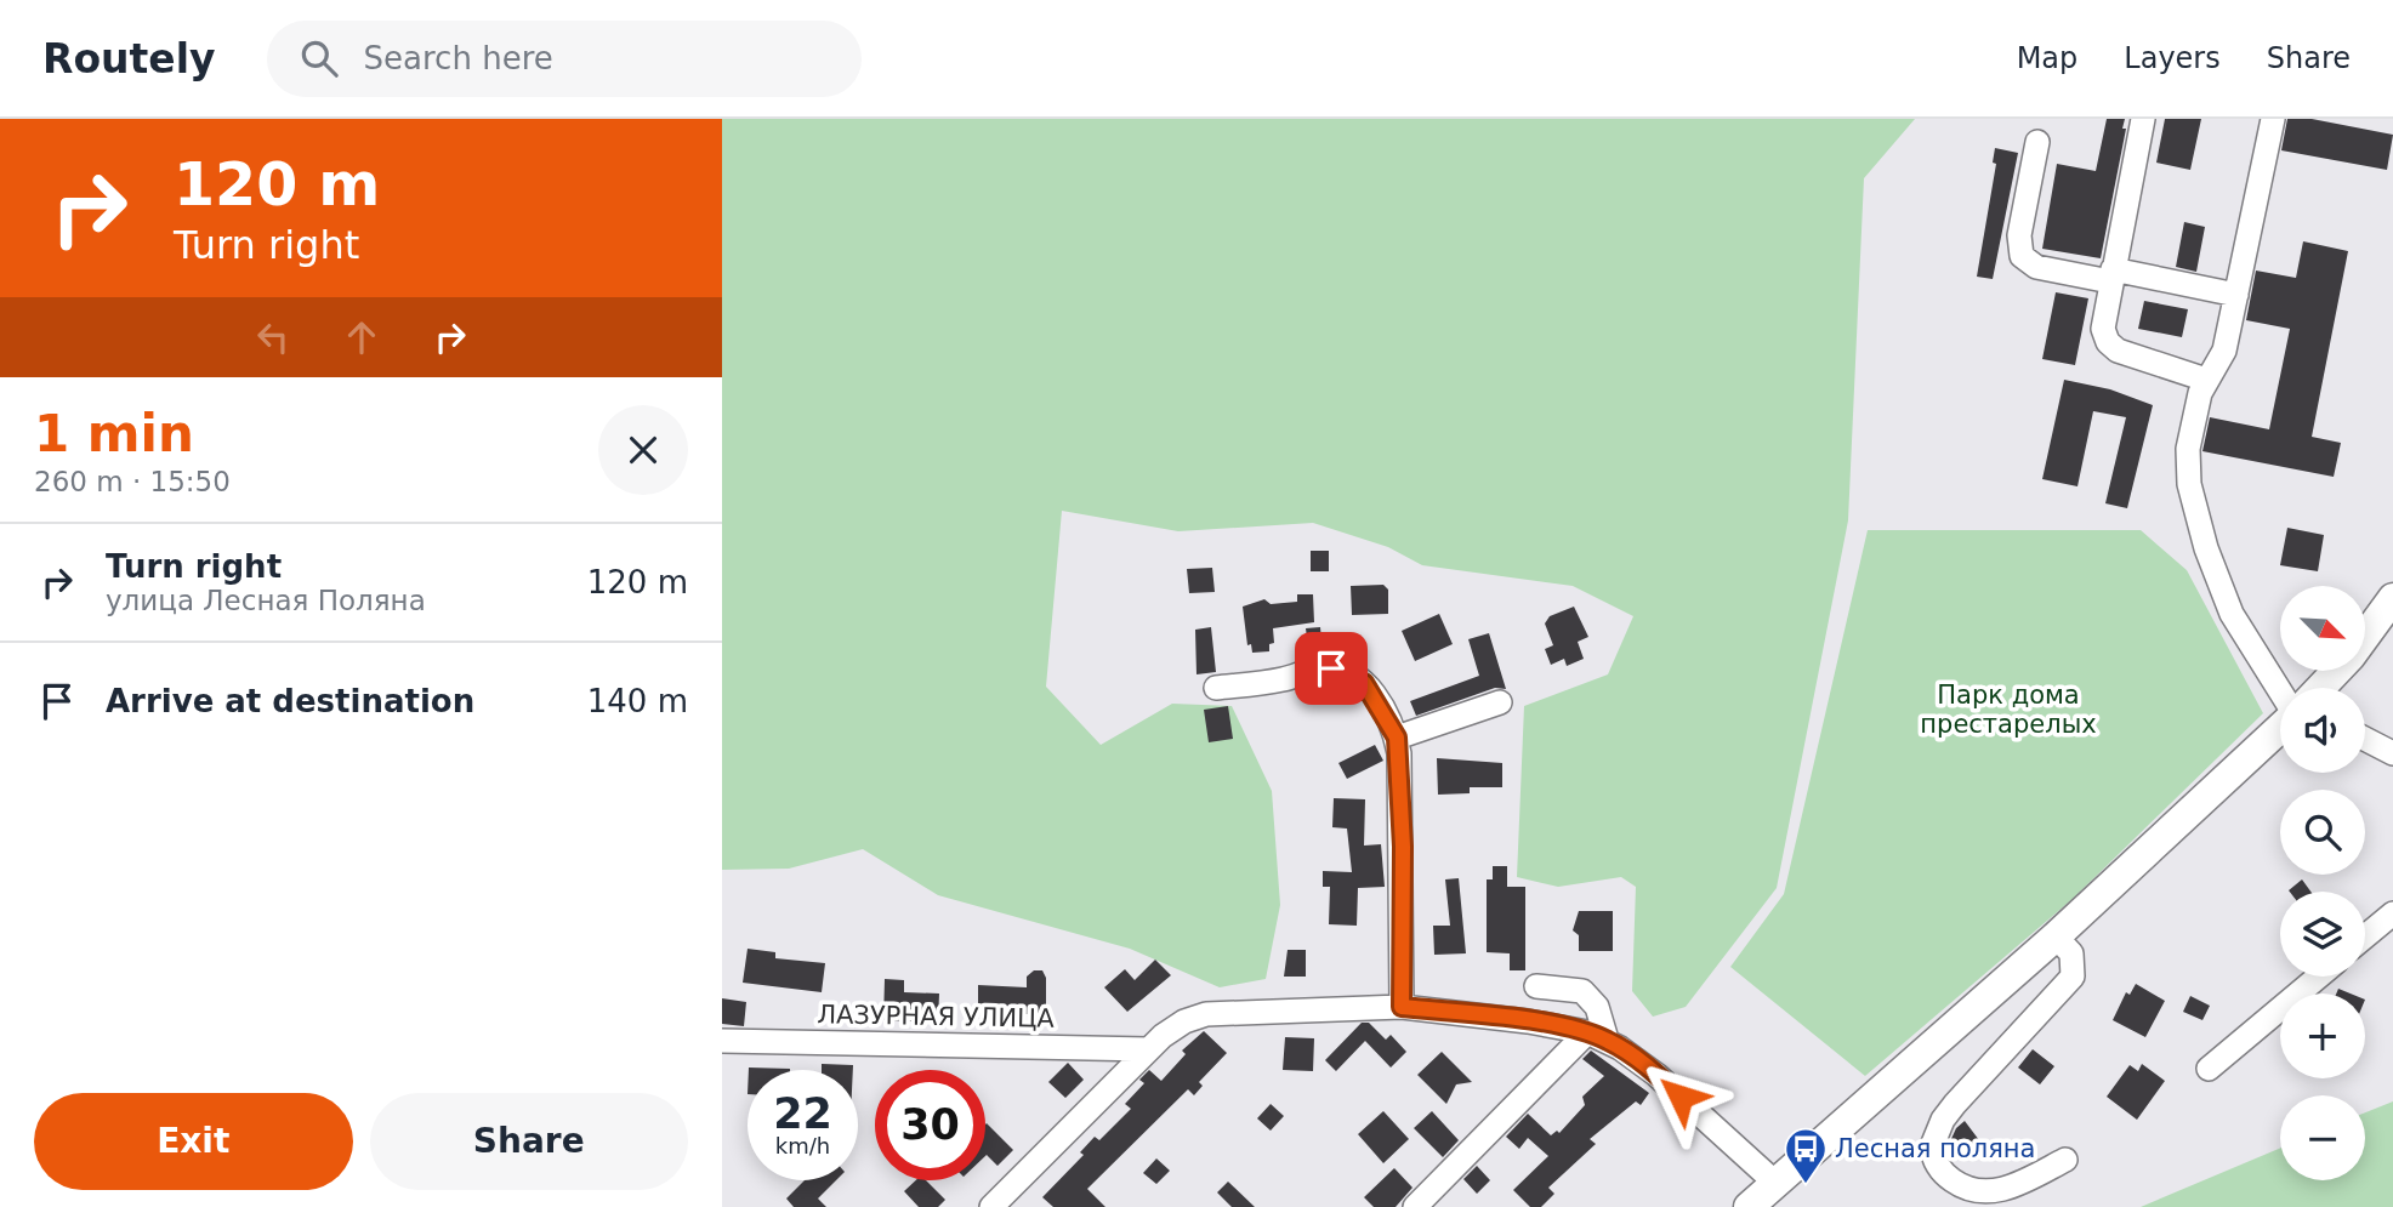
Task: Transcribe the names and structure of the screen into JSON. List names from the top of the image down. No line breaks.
{"streets":{"street":["ЛАЗУРНАЯ УЛИЦА"]},"parks":["Парк дома престарелых"],"places":{"bus stop":["Лесная поляна"]},"north":"bottom right","page":{"header":"Routely","search":"Search here","nav":["Map","Layers","Share"],"turn":["120 m","Turn right"],"heading":["1 min","260 m · 15:50"],"list":[{"name":"Turn right","note":"улица Лесная Поляна","value":"120 m"},{"name":"Arrive at destination","value":"140 m"}],"map_buttons":["+","−"],"speed":"22 km/h","limit":"30","buttons":["Exit","Share"]}}
